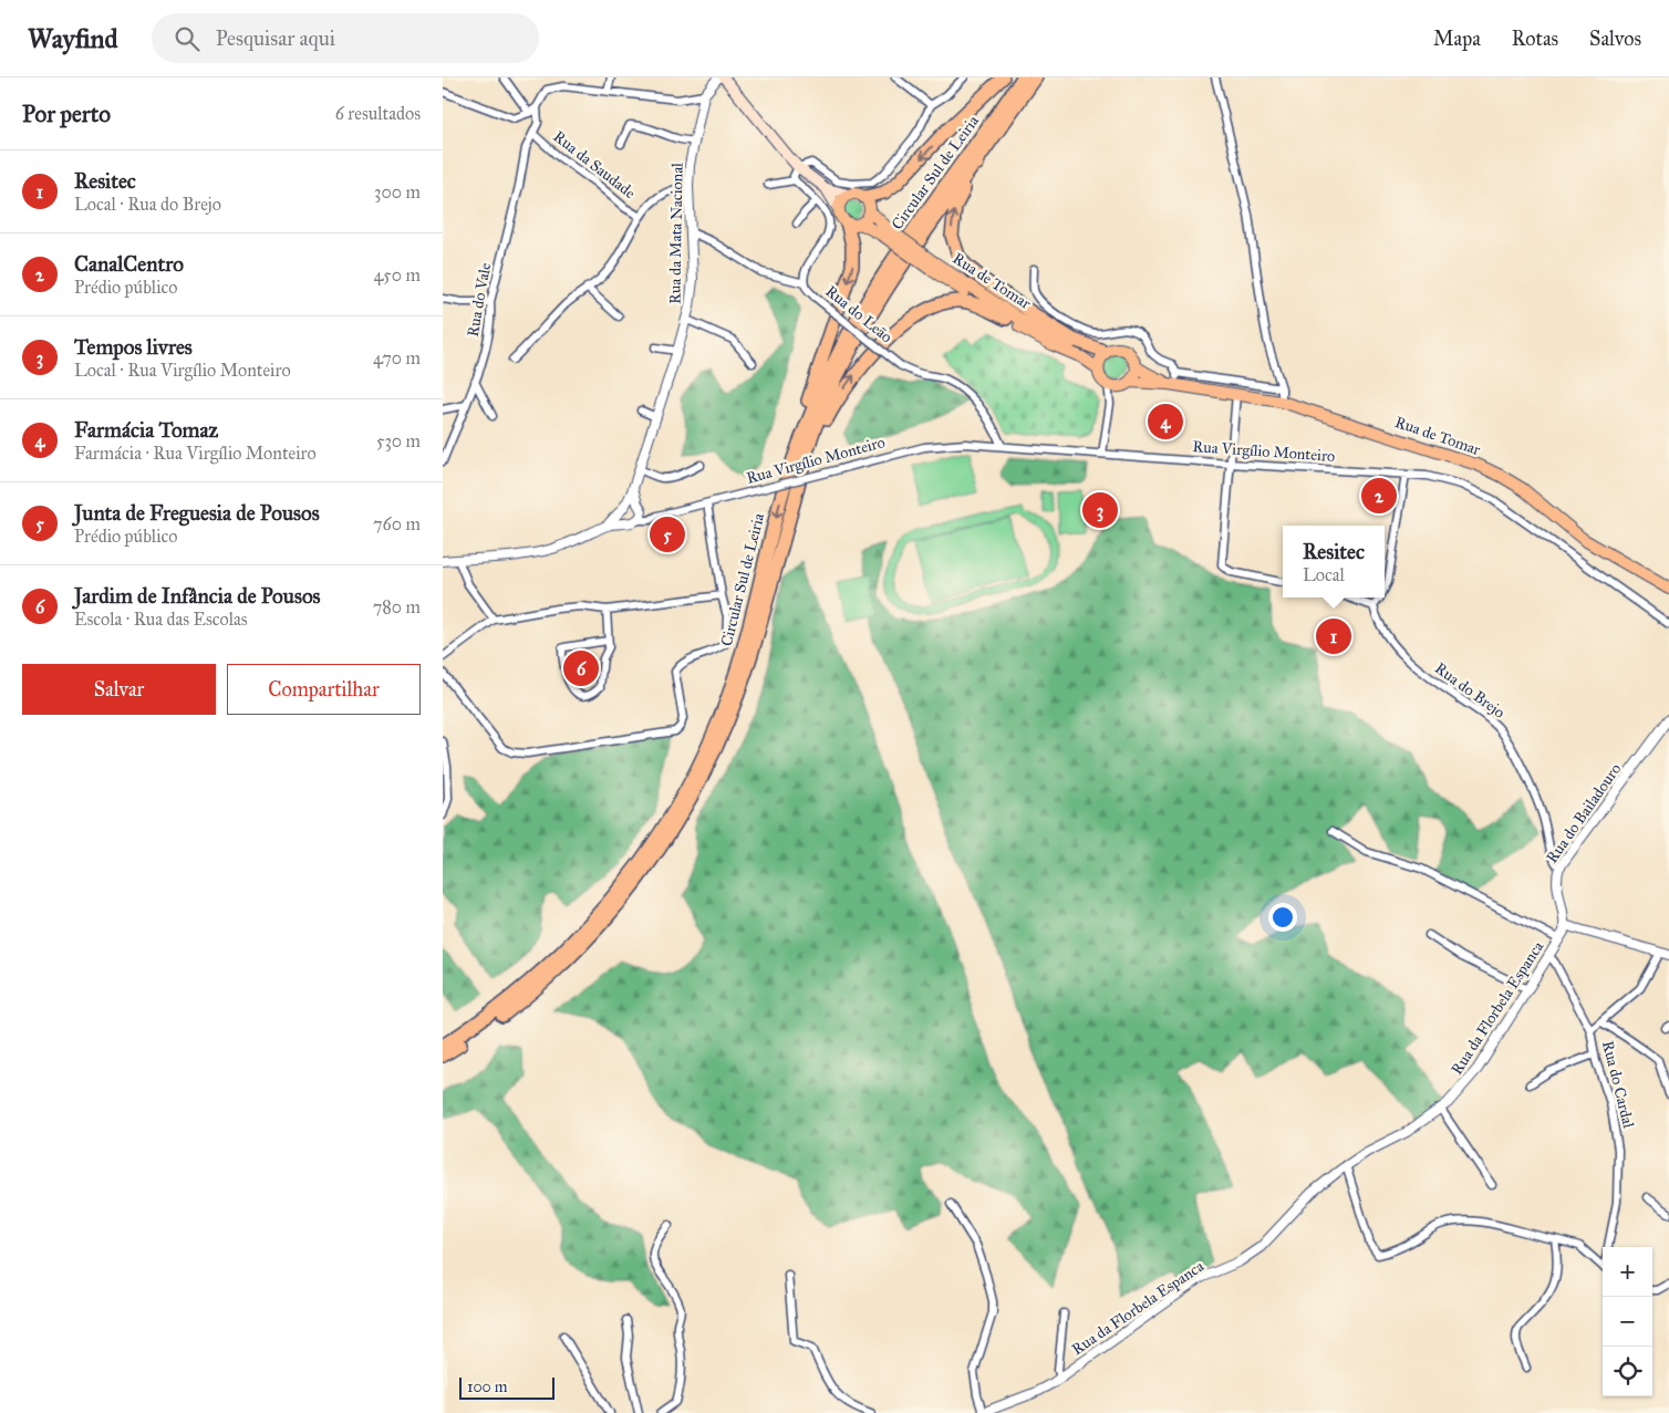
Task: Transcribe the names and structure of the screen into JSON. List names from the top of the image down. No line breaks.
{"streets":{"highway":["Circular Sul de Leiria"],"main road":["Rua de Tomar"],"street":["Rua da Saudade","Rua da Mata Nacional","Rua do Vale","Rua do Leão","Rua Virgílio Monteiro","Rua do Brejo","Rua do Bailadouro","Rua da Florbela Espanca","Rua do Cardal"]},"crossings":[["Rua da Saudade","Rua do Vale"],["Rua da Mata Nacional","Rua Virgílio Monteiro"],["Rua do Leão","Rua Virgílio Monteiro"],["Rua do Brejo","Rua do Bailadouro"],["Rua do Bailadouro","Rua da Florbela Espanca"]],"scale_bar":"100 m","page":{"header":"Wayfind","search":"Pesquisar aqui","nav":["Mapa","Rotas","Salvos"],"heading":["Por perto","6 resultados"],"list":[{"mark":"1","name":"Resitec","note":"Local · Rua do Brejo","value":"300 m"},{"mark":"2","name":"CanalCentro","note":"Prédio público","value":"450 m"},{"mark":"3","name":"Tempos livres","note":"Local · Rua Virgílio Monteiro","value":"470 m"},{"mark":"4","name":"Farmácia Tomaz","note":"Farmácia · Rua Virgílio Monteiro","value":"530 m"},{"mark":"5","name":"Junta de Freguesia de Pousos","note":"Prédio público","value":"760 m"},{"mark":"6","name":"Jardim de Infância de Pousos","note":"Escola · Rua das Escolas","value":"780 m"}],"pins":["4","2","3","5","1","6"],"popup":["Resitec","Local"],"buttons":["Salvar","Compartilhar"],"map_buttons":["+","−"],"scale":"100 m"}}
